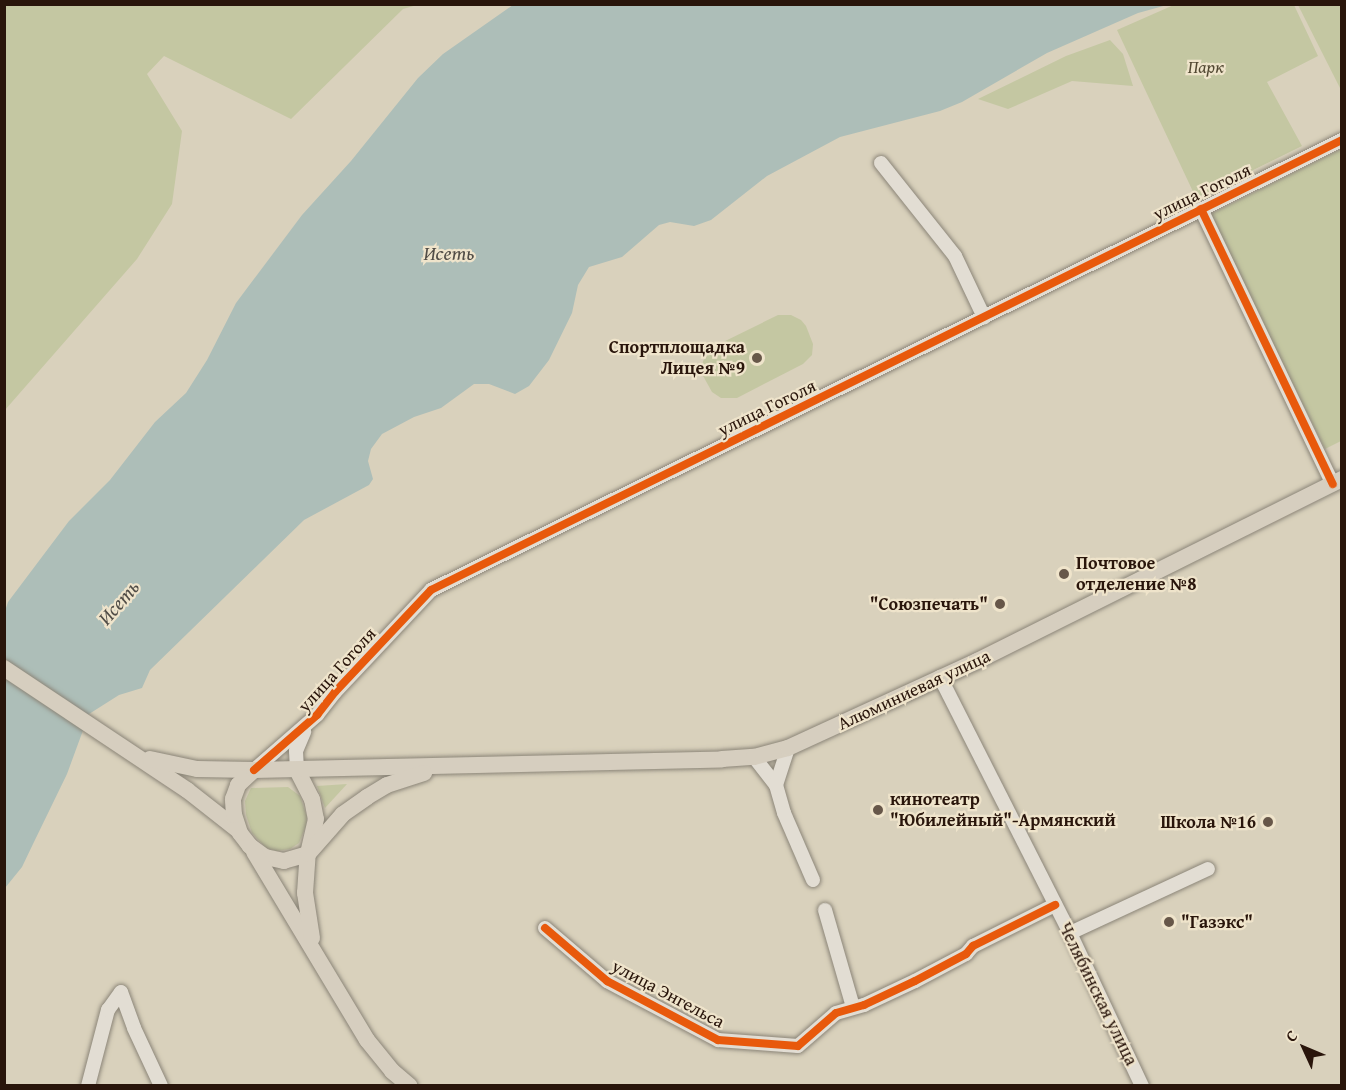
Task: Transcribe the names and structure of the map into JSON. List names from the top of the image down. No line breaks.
{"streets":{"main road":["Алюминиевая улица"],"street":["улица Гоголя","улица Энгельса","Челябинская улица"]},"crossings":[["Алюминиевая улица","Челябинская улица"],["улица Энгельса","Челябинская улица"]],"water":["Исеть"],"parks":["Парк"],"places":["Спортплощадка Лицея №9","Почтовое отделение №8","\"Союзпечать\"","кинотеатр \"Юбилейный\"-Армянский","Школа №16","\"Газэкс\""],"north":"top left"}
